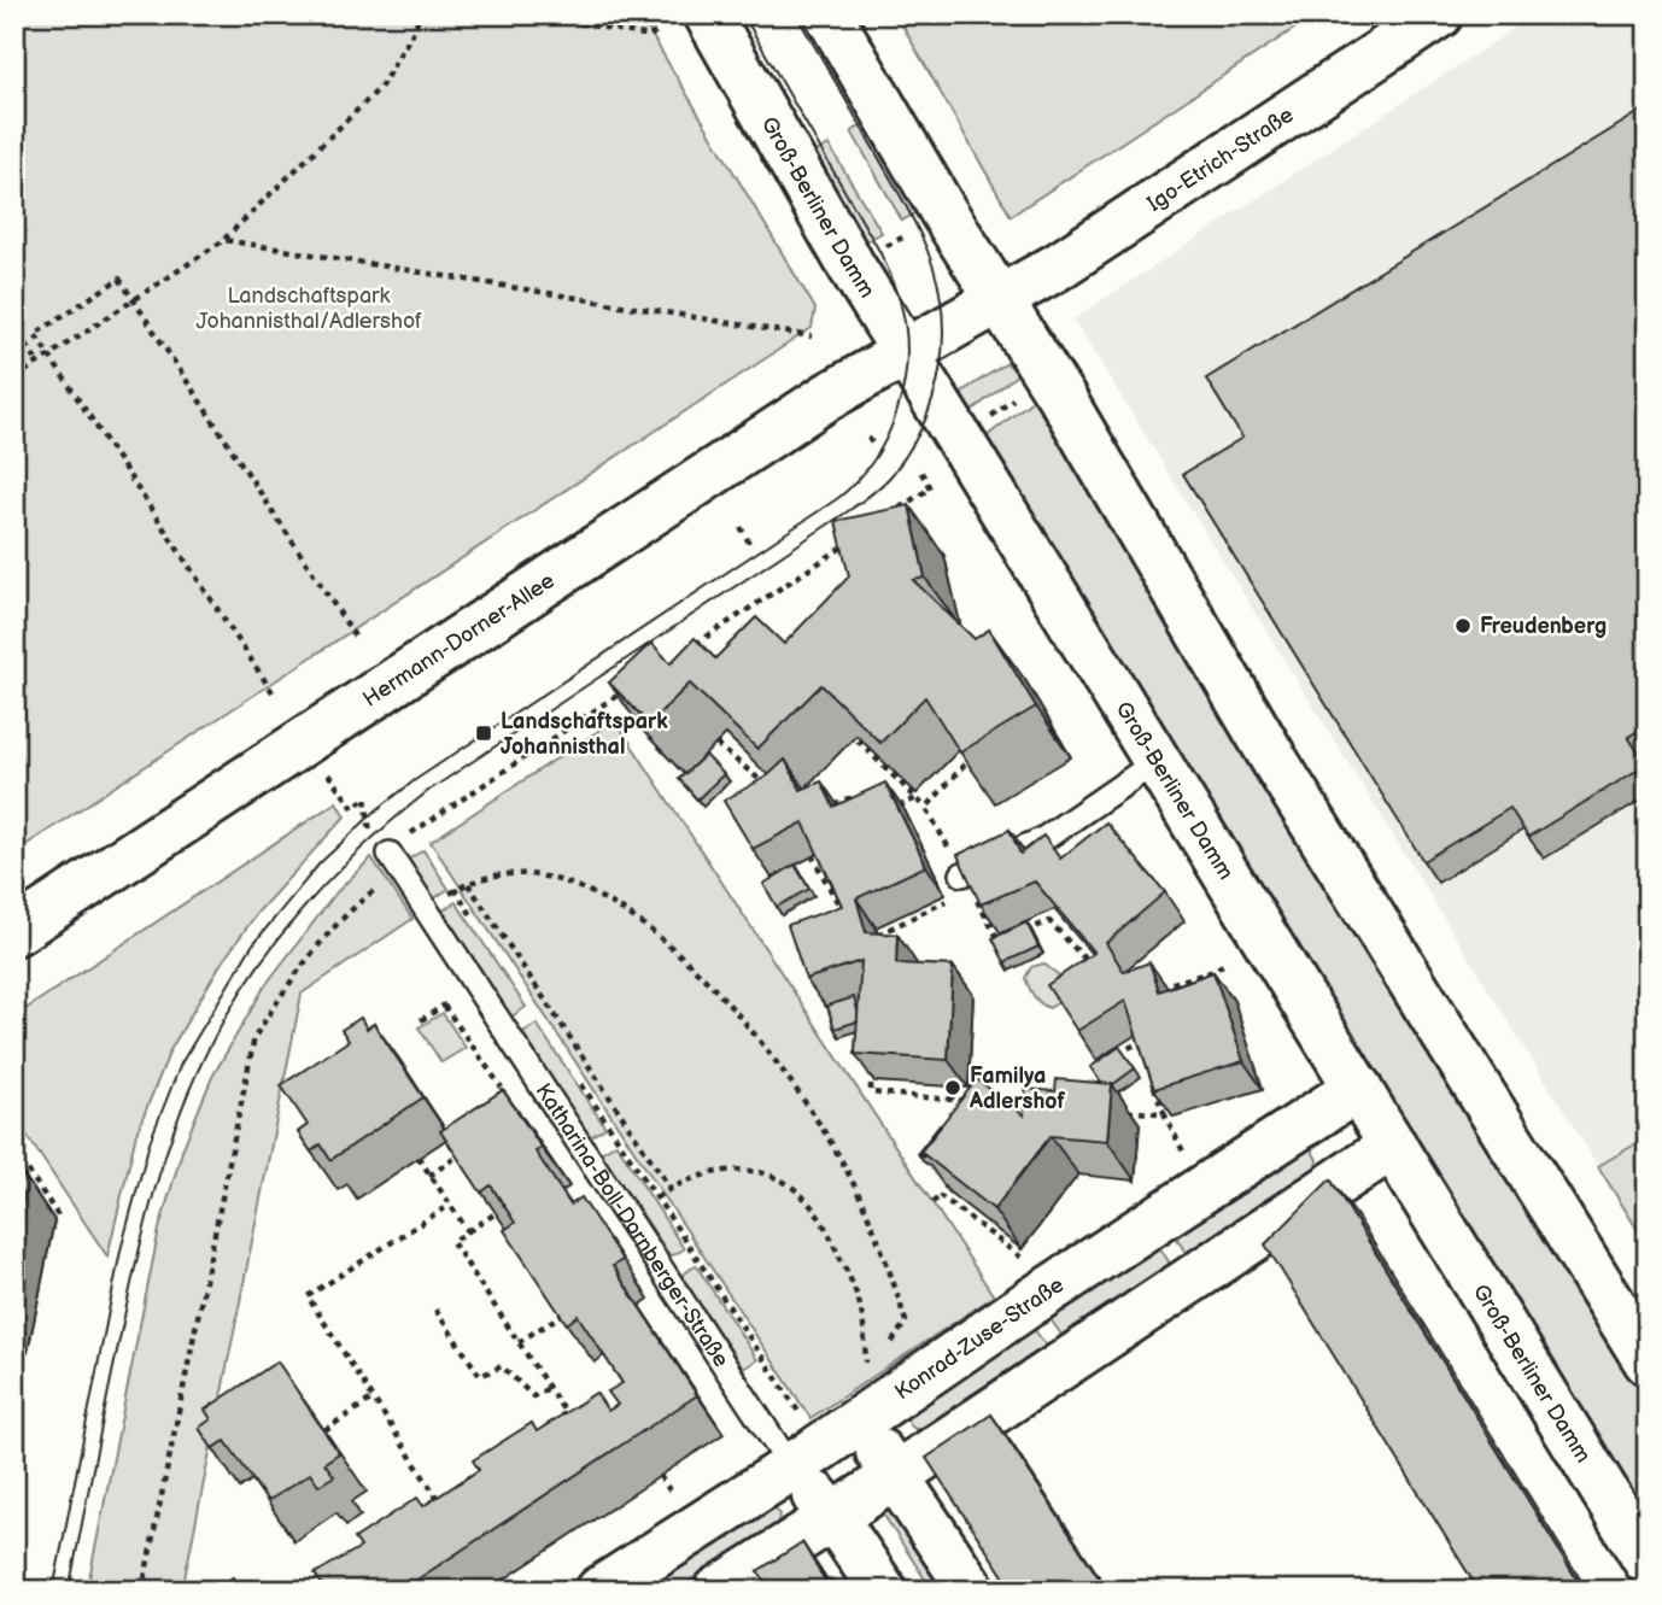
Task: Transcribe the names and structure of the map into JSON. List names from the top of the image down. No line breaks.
{"streets":{"street":["Igo-Etrich-Straße","Groß-Berliner Damm","Hermann-Dorner-Allee","Katharina-Boll-Dornberger-Straße","Konrad-Zuse-Straße"]},"crossings":[["Igo-Etrich-Straße","Groß-Berliner Damm"],["Igo-Etrich-Straße","Hermann-Dorner-Allee"],["Groß-Berliner Damm","Hermann-Dorner-Allee"],["Groß-Berliner Damm","Konrad-Zuse-Straße"],["Katharina-Boll-Dornberger-Straße","Konrad-Zuse-Straße"]],"parks":["Landschaftspark Johannisthal/Adlershof"],"places":{"other":["Freudenberg","Familya Adlershof"],"transit":["Landschaftspark Johannisthal"]}}
